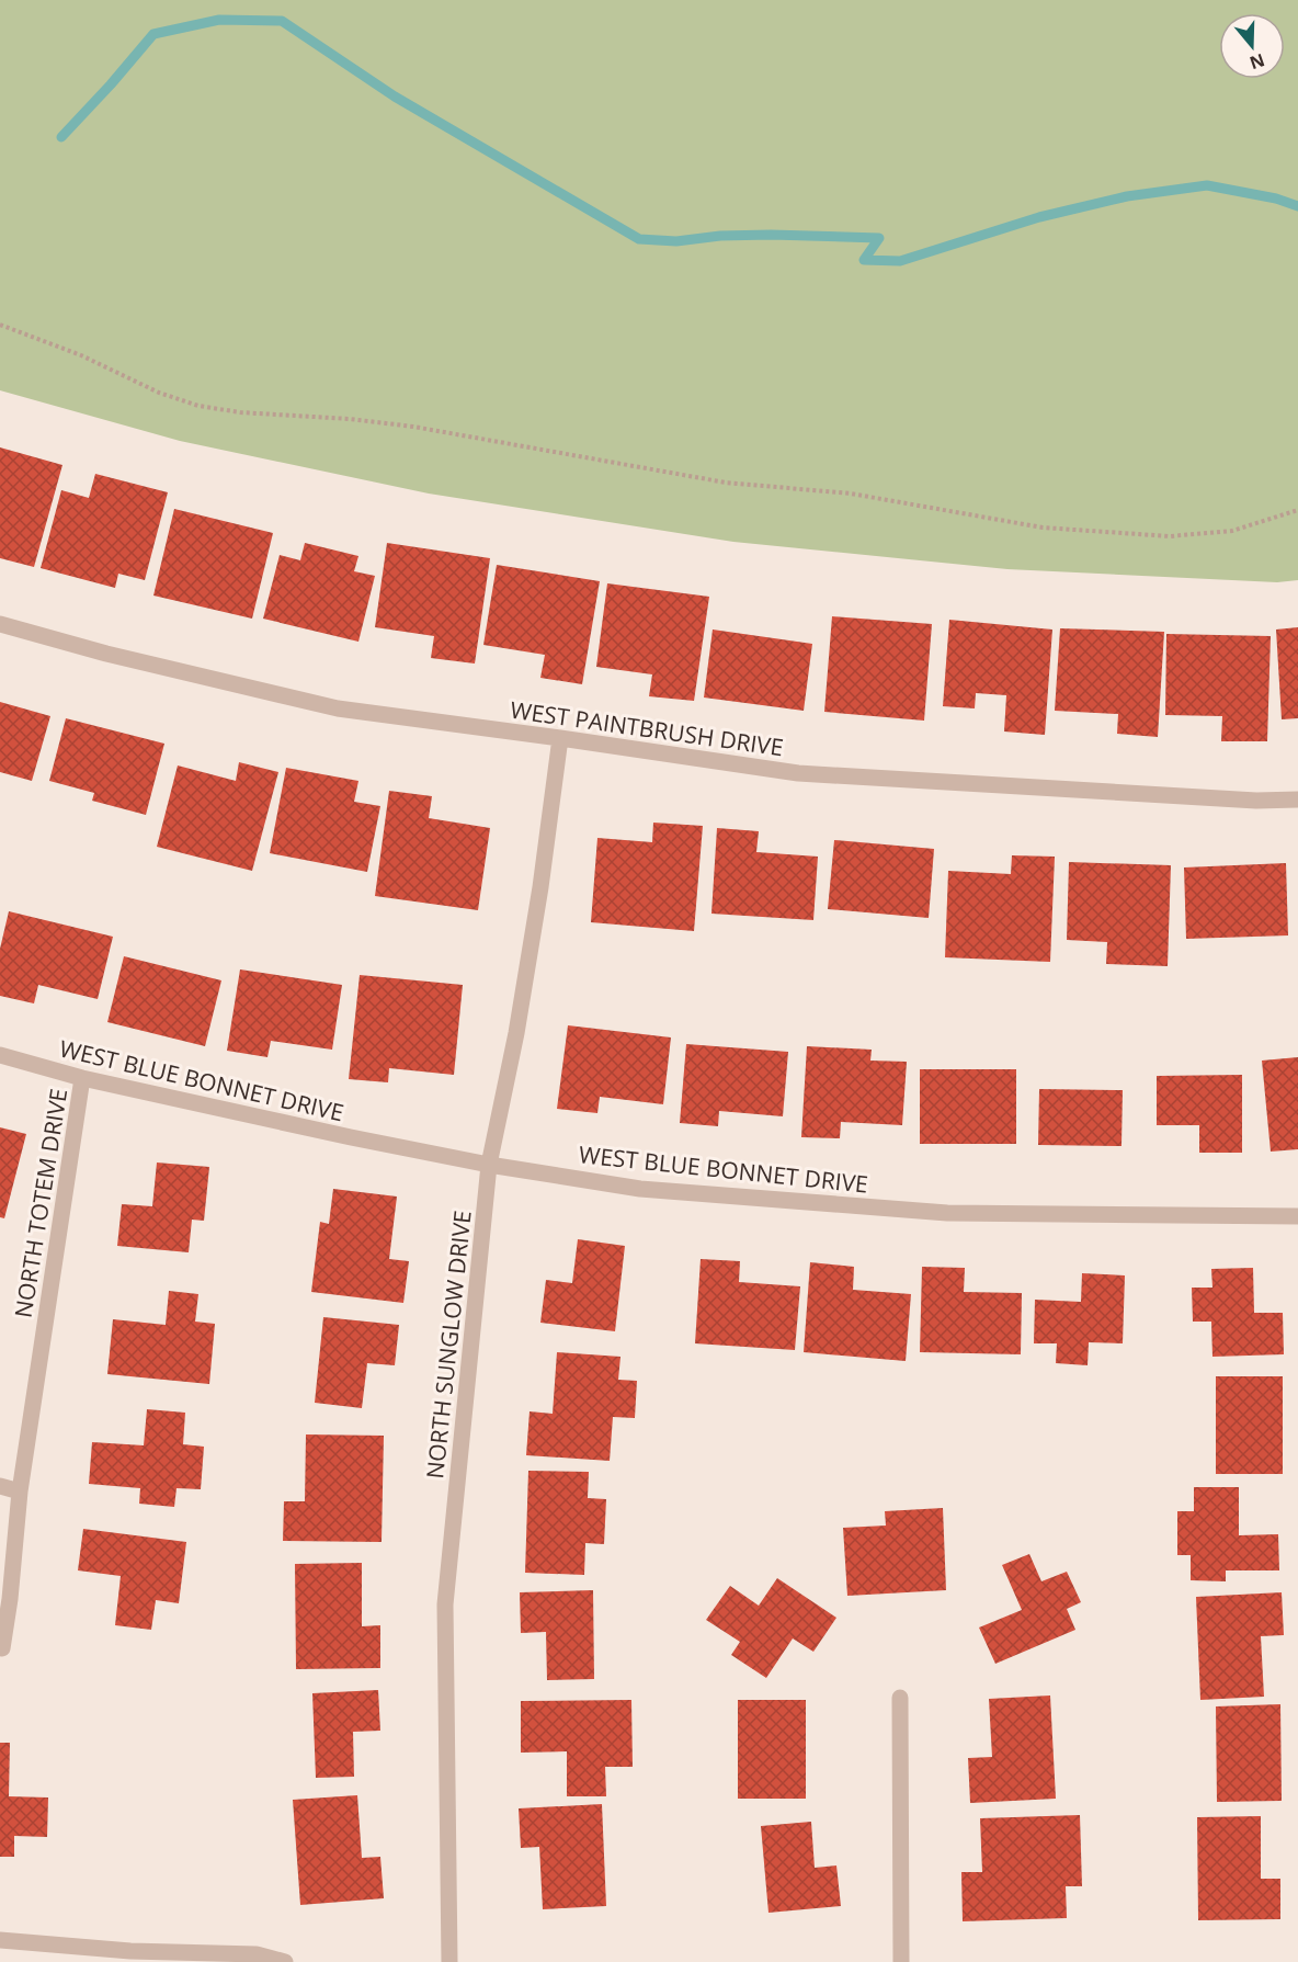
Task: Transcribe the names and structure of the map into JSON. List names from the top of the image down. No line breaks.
{"streets":{"street":["WEST PAINTBRUSH DRIVE","WEST BLUE BONNET DRIVE","NORTH TOTEM DRIVE","NORTH SUNGLOW DRIVE"]},"crossings":[["WEST PAINTBRUSH DRIVE","NORTH SUNGLOW DRIVE"],["WEST BLUE BONNET DRIVE","NORTH TOTEM DRIVE"],["WEST BLUE BONNET DRIVE","NORTH SUNGLOW DRIVE"]],"north":"bottom"}
